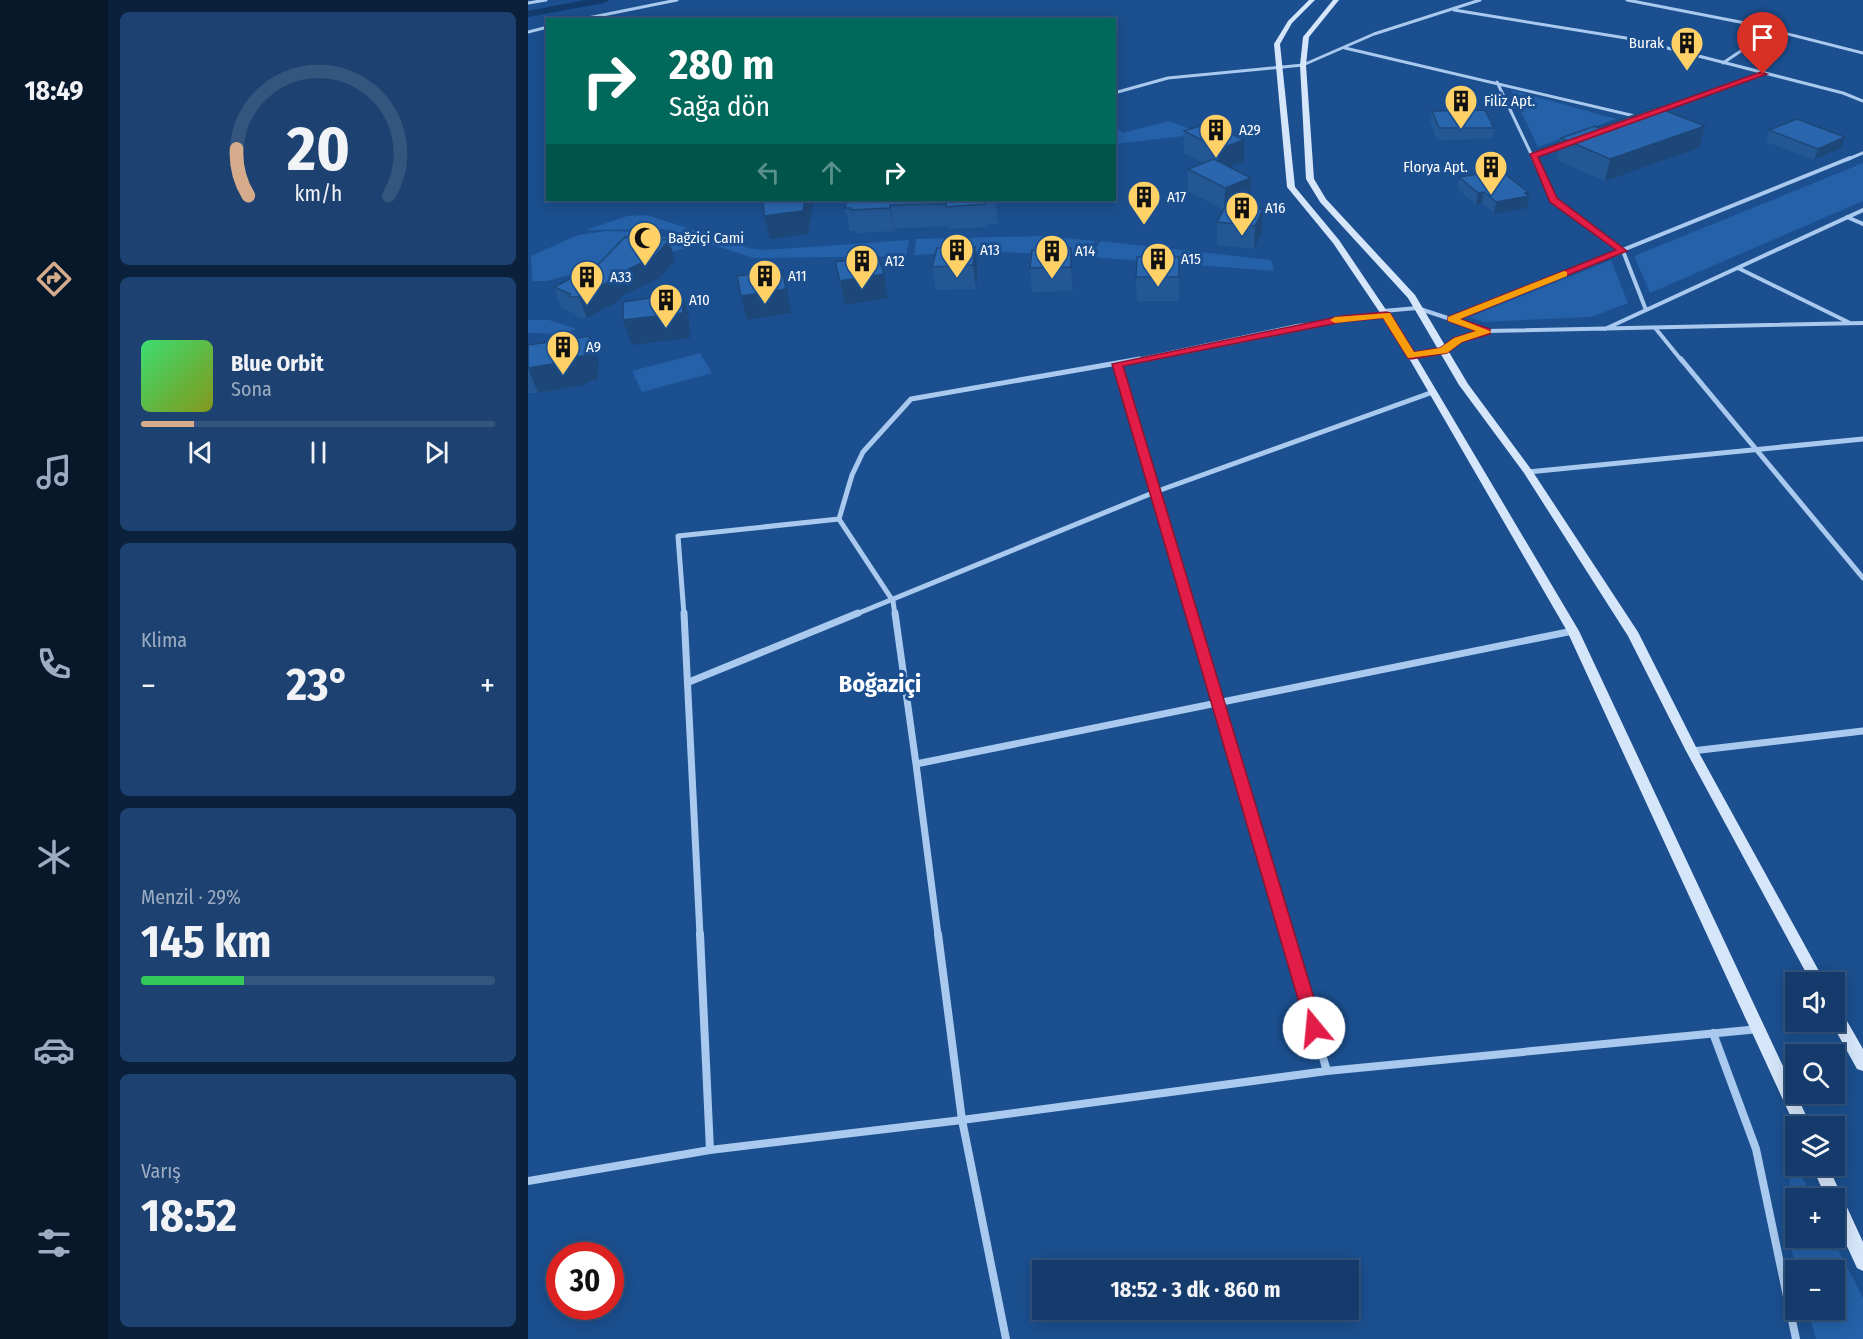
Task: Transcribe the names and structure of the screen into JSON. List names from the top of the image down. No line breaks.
{"districts":["Boğaziçi"],"places":{"building":["Burak","Filiz Apt.","A29","Florya Apt.","A17","A16","A13","A14","A15","A12","A11","A33","A10","A9"],"mosque":["Bağziçi Cami"]},"page":{"tabs":"18:49","turn":["280 m","Sağa dön"],"song":["Blue Orbit","Sona"],"tile":["Klima",["Menzil · 29%","145 km"],["Varış","18:52"]],"heat":["−","23°","+"],"map_buttons":["+","−"],"limit":"30","trip":"18:52 · 3 dk · 860 m","gauge":["20","km/h"]}}
